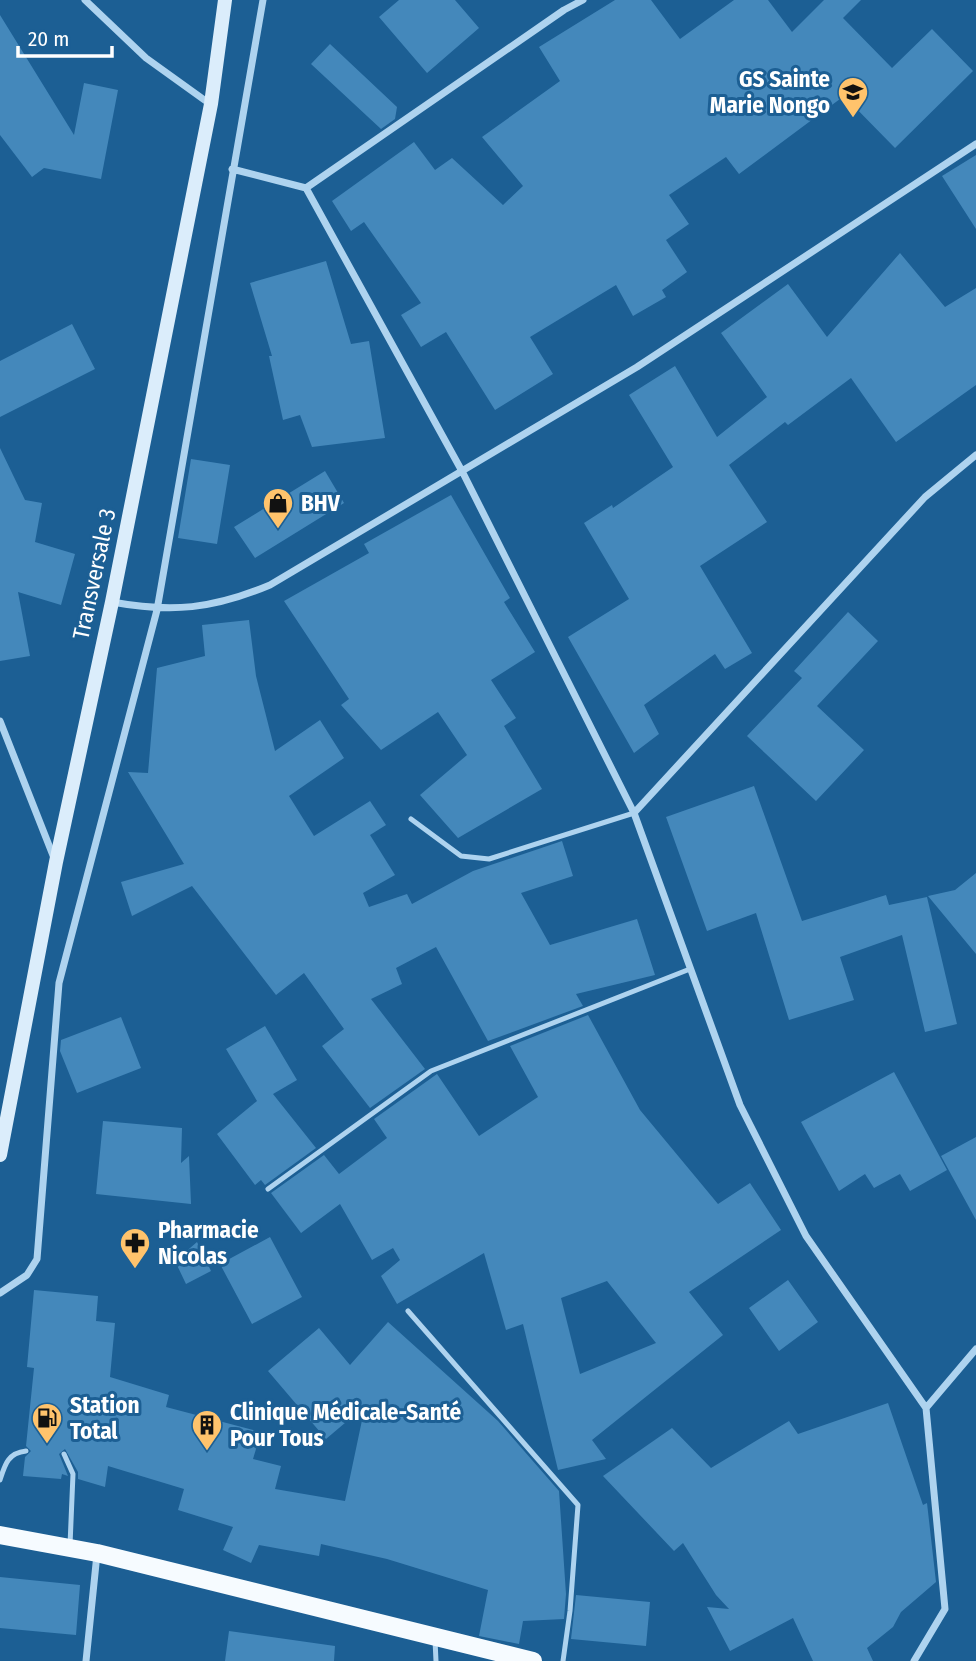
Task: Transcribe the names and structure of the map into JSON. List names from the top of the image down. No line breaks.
{"streets":{"main road":["Transversale 3"]},"places":{"school or university":["GS Sainte Marie Nongo"],"shop":["BHV"],"pharmacy":["Pharmacie Nicolas"],"fuel station":["Station Total"],"building":["Clinique Médicale-Santé Pour Tous"]},"scale_bar":"20 m"}
